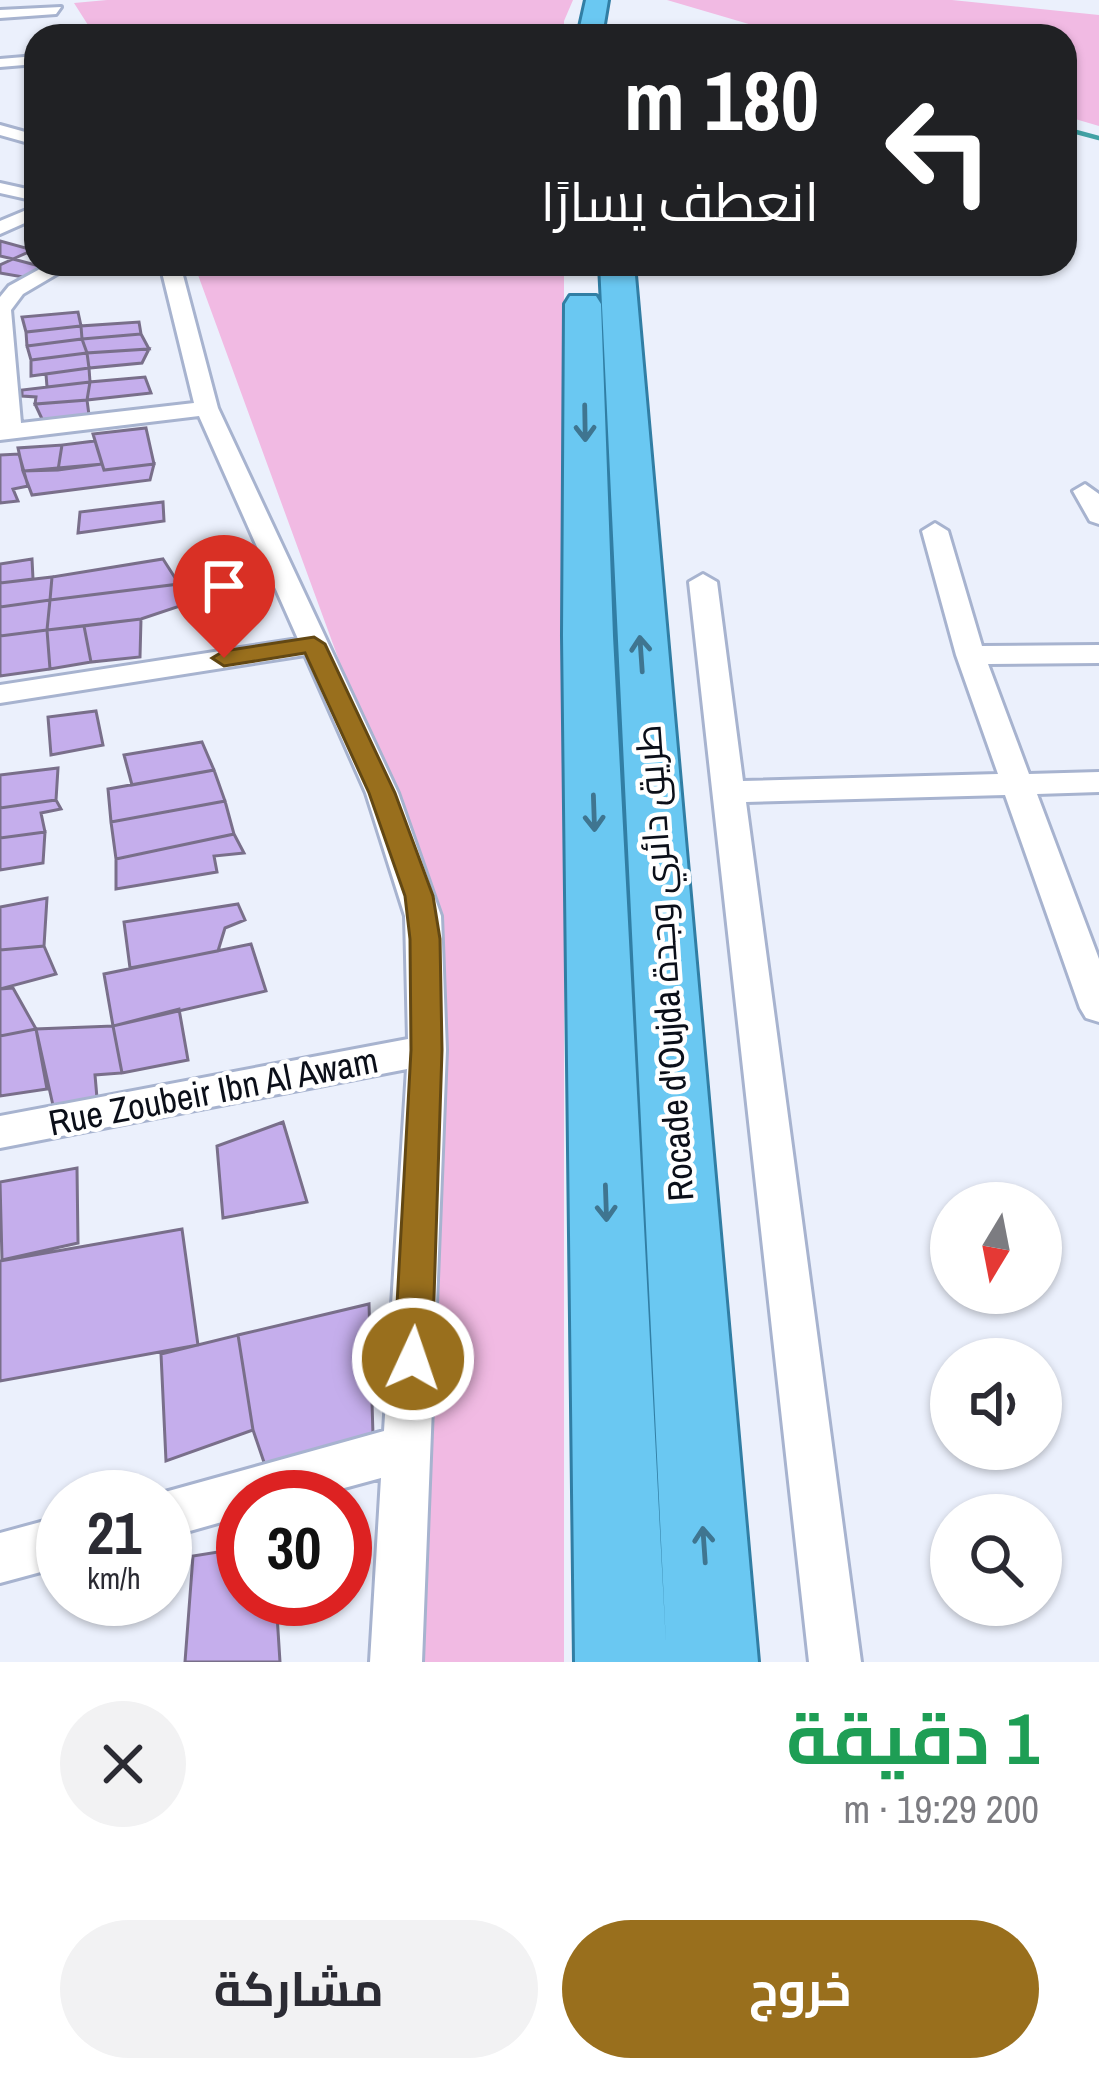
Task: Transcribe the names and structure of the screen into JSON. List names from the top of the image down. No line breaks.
{"streets":{"highway":["Rocade d'Oujda طريق دائري وجدة"],"street":["Rue Zoubeir Ibn Al Awam"]},"north":"bottom","page":{"turn":["180 m","انعطف يسارًا"],"speed":"21 km/h","limit":"30","heading":["1 دقيقة","200 m · 19:29"],"buttons":["خروج","مشاركة"]}}
